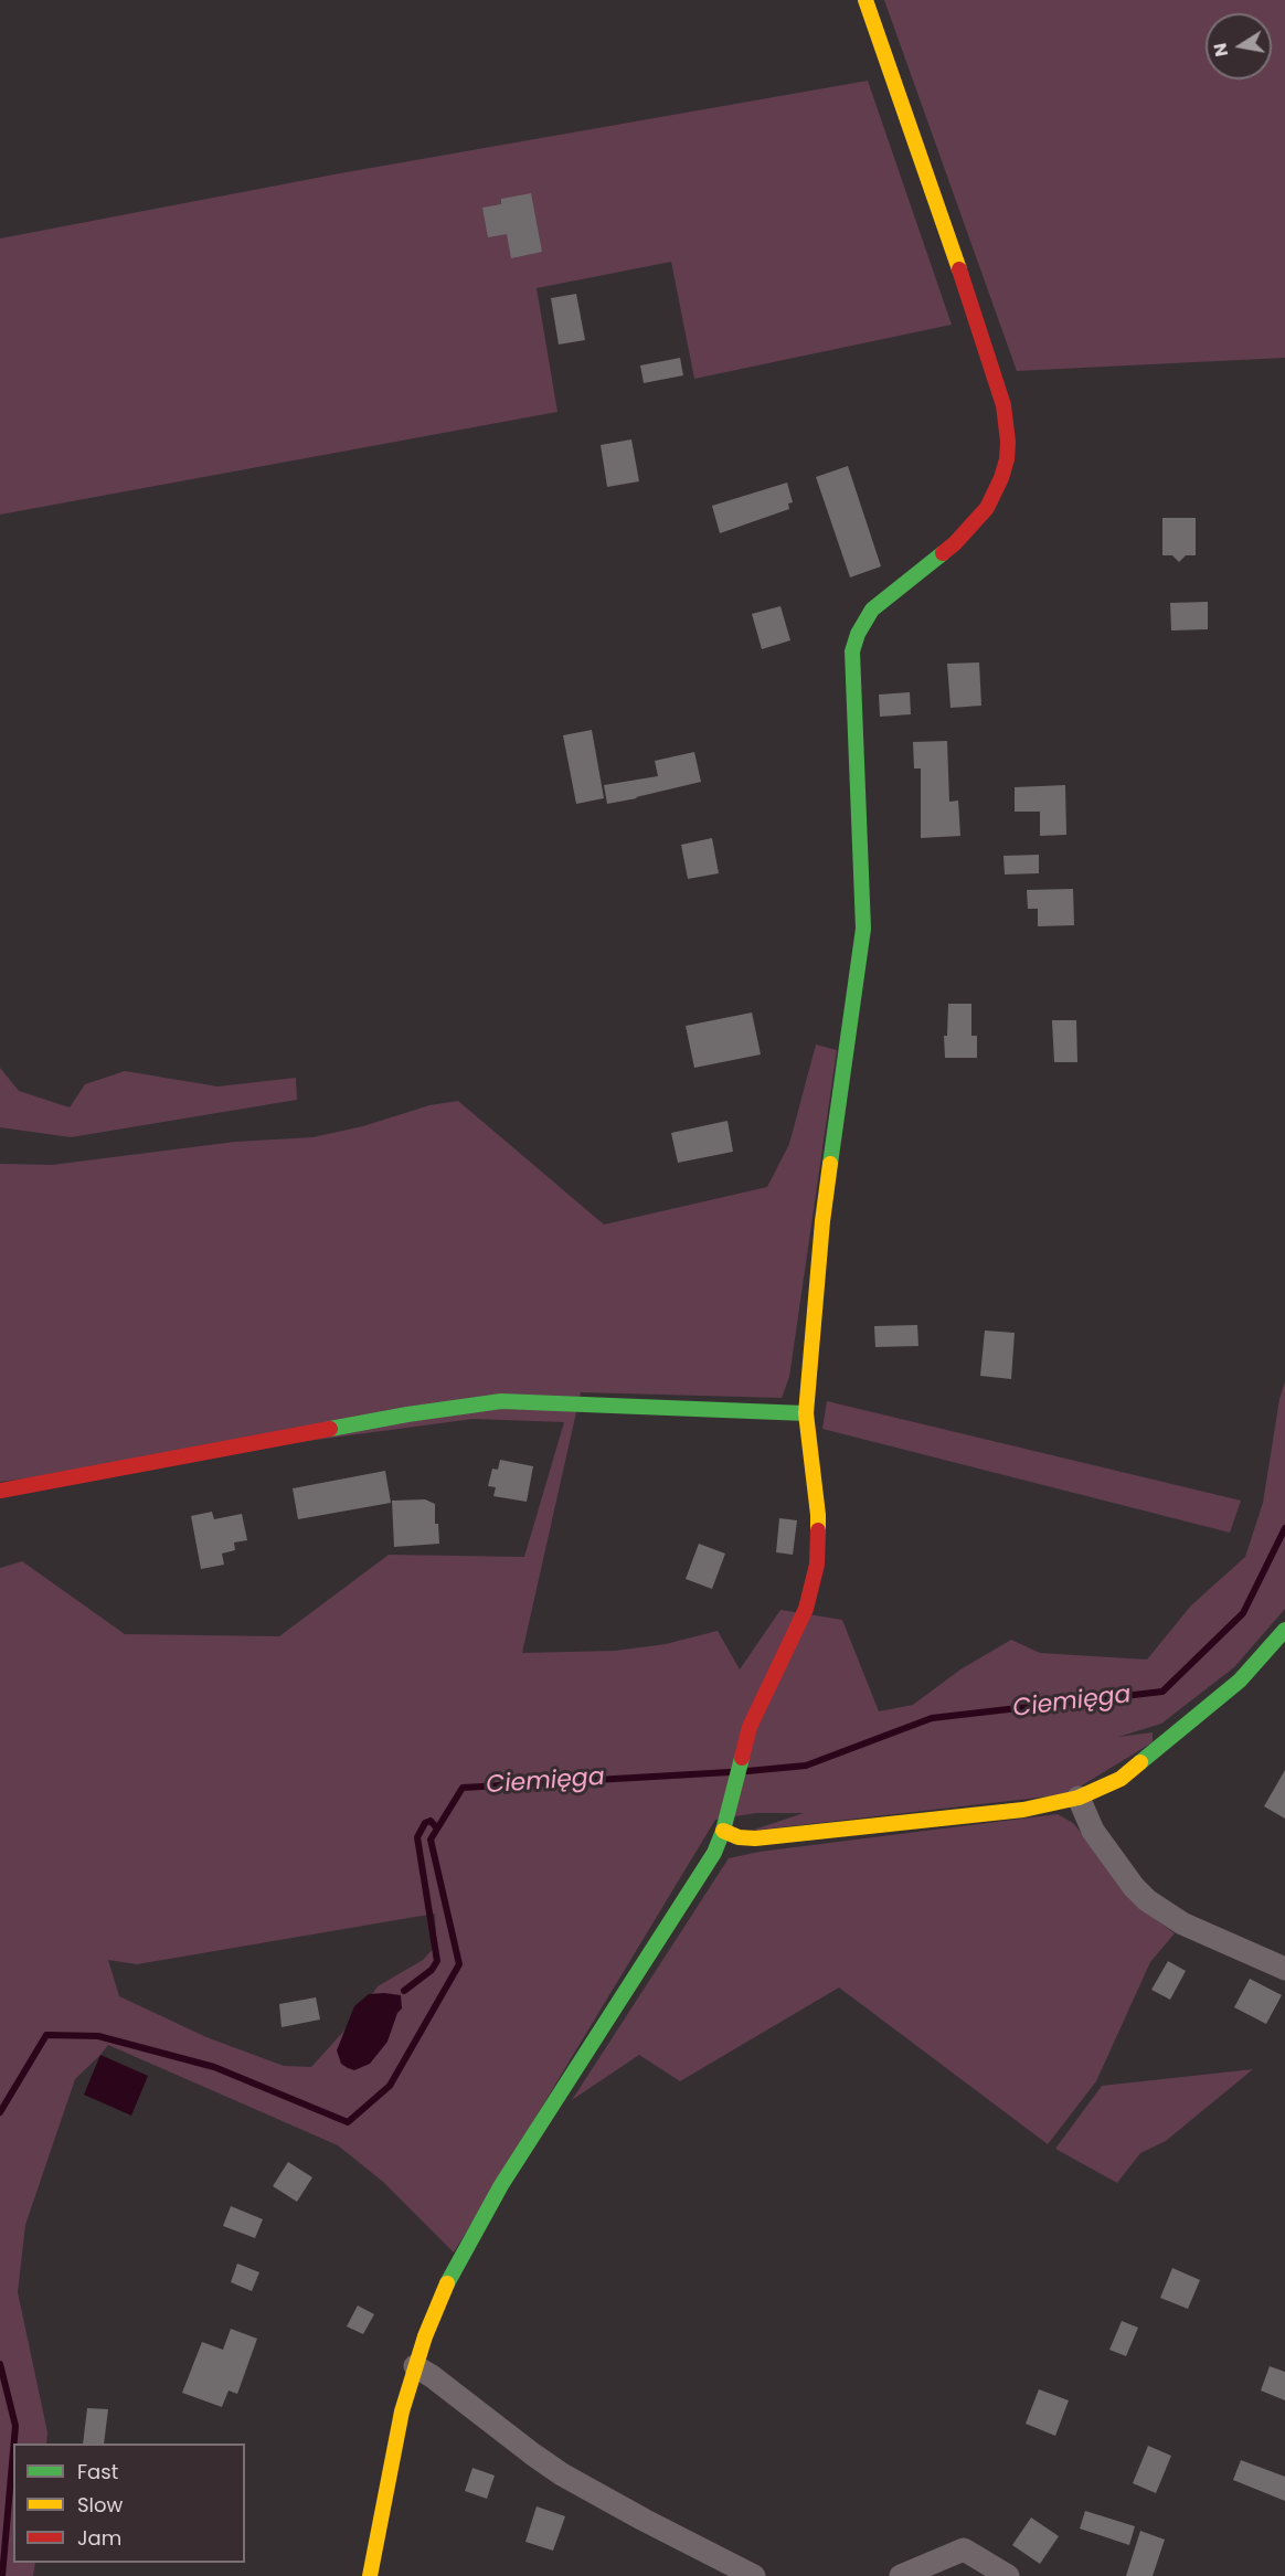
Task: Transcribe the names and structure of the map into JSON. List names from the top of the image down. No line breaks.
{"water":["Ciemięga"],"legend":["Fast","Slow","Jam"],"north":"left"}
